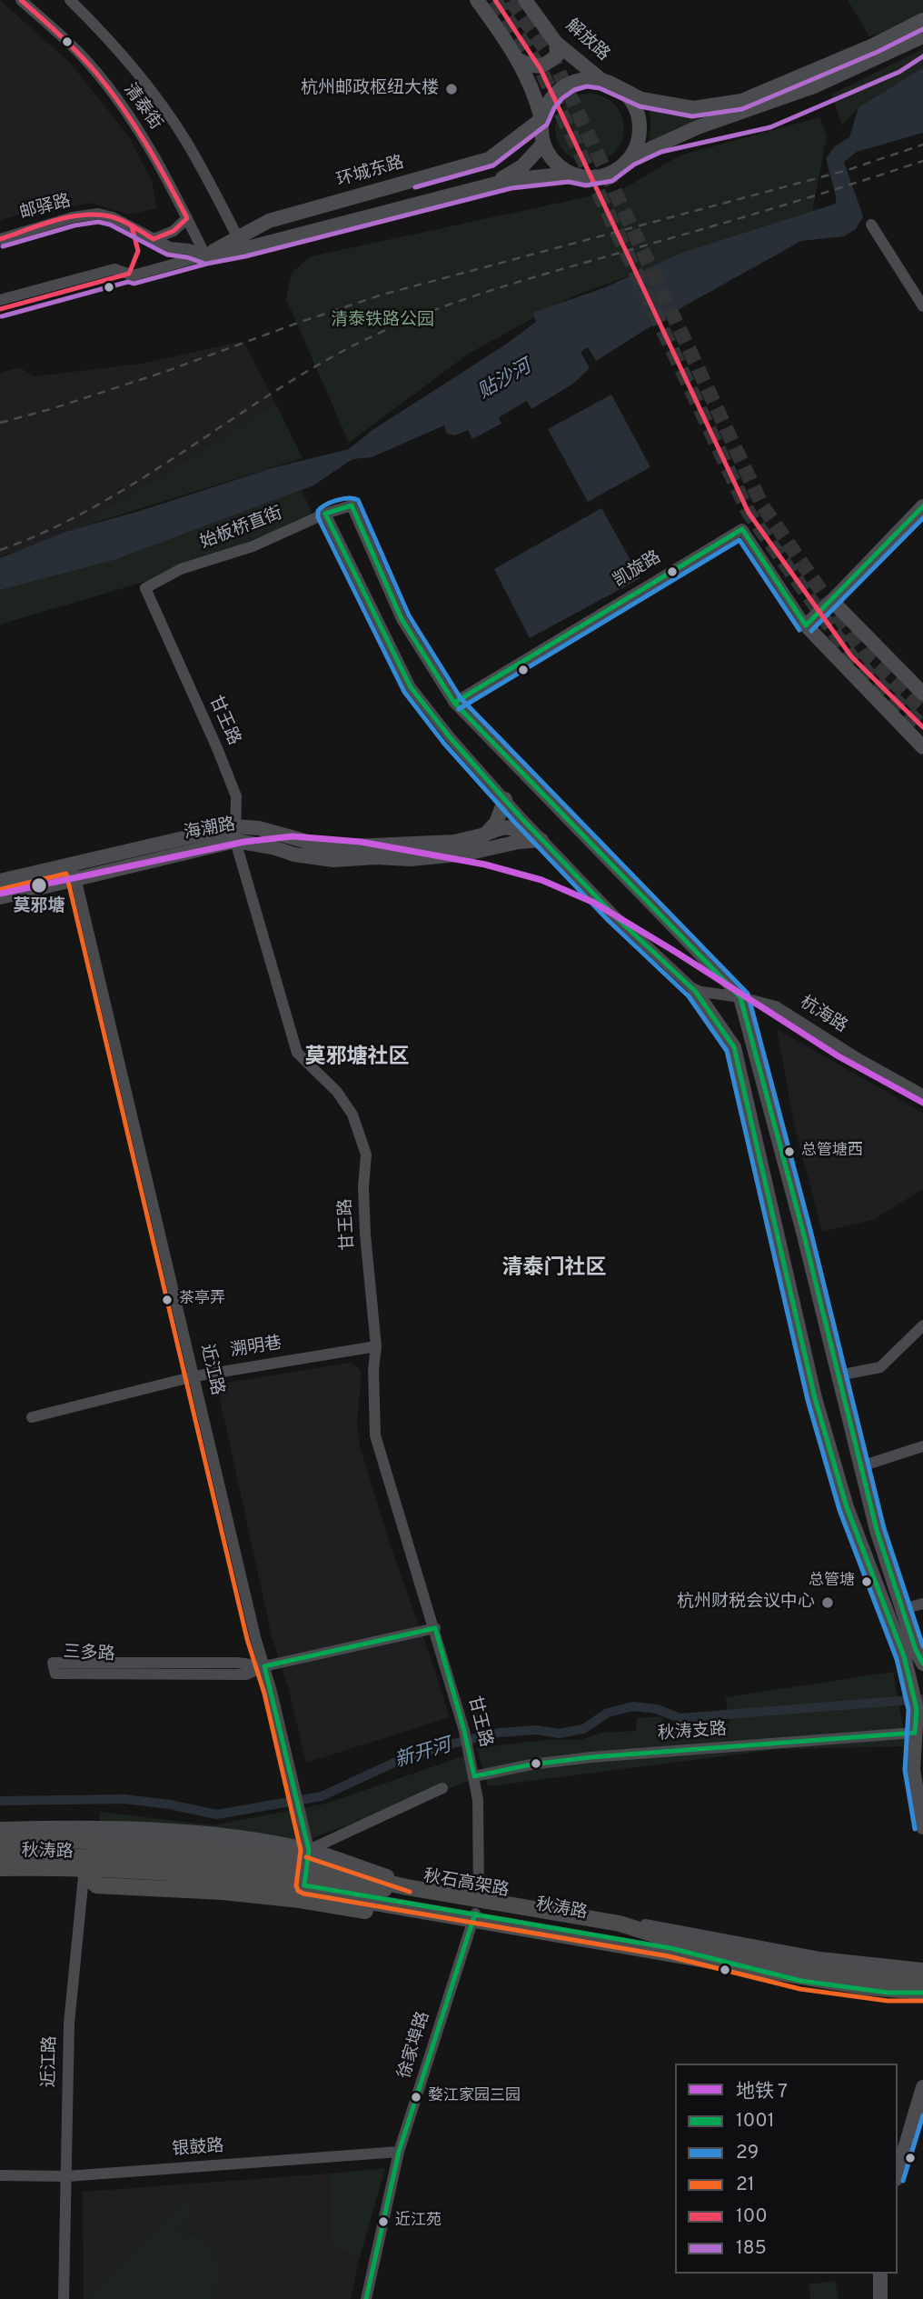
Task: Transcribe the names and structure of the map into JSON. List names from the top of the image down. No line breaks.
{"streets":{"highway":["秋石高架路"],"main road":["解放路","环城东路","海潮路","秋涛路"],"street":["清泰街","邮驿路","始板桥直街","凯旋路","甘王路","杭海路","溯明巷","近江路","三多路","秋涛支路","徐家埠路","银鼓路"]},"crossings":[["解放路","环城东路"],["清泰街","环城东路"],["清泰街","邮驿路"],["环城东路","邮驿路"],["始板桥直街","凯旋路"],["始板桥直街","甘王路"],["甘王路","海潮路"],["甘王路","溯明巷"],["甘王路","三多路"],["甘王路","秋涛支路"],["甘王路","秋涛路"],["海潮路","近江路"],["溯明巷","近江路"],["近江路","三多路"],["近江路","秋涛路"],["近江路","银鼓路"],["秋涛路","秋石高架路"],["秋涛路","徐家埠路"],["徐家埠路","银鼓路"]],"districts":["莫邪塘社区","清泰门社区"],"water":["贴沙河","新开河"],"parks":["清泰铁路公园"],"places":["杭州邮政枢纽大楼","莫邪塘","总管塘西","茶亭弄","总管塘","杭州财税会议中心","婺江家园三园","近江苑"],"lines":["transit line 100","transit line 185","transit line 29","transit line 1001","metro line 7","transit line 21"],"legend":["地铁 7","1001","29","21","100","185"]}
